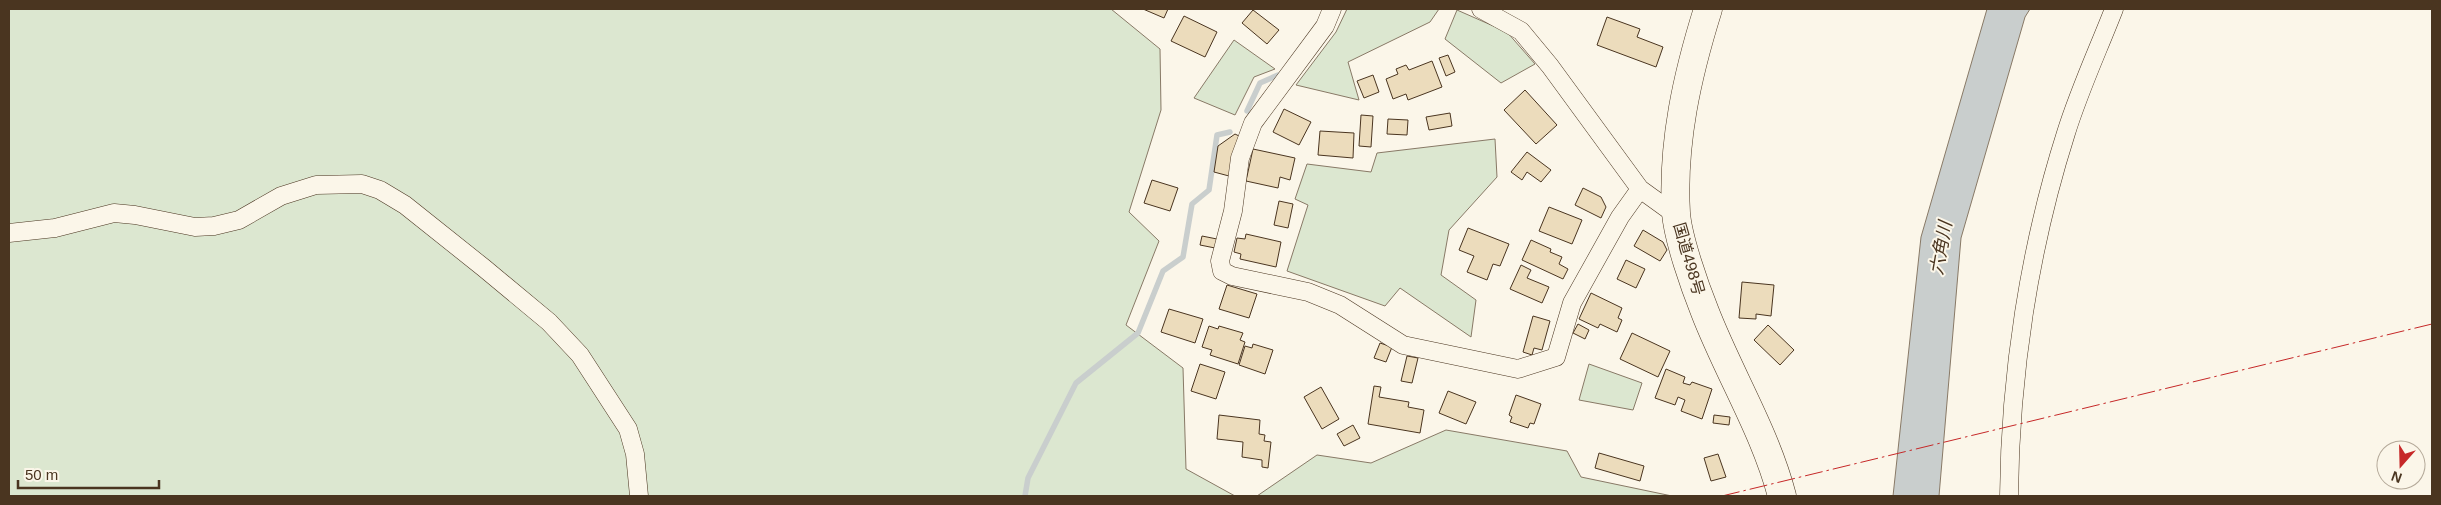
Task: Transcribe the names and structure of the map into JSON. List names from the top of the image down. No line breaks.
{"streets":{"highway":["国道498号"]},"water":["六角川"],"scale_bar":"50 m","north":"bottom"}
